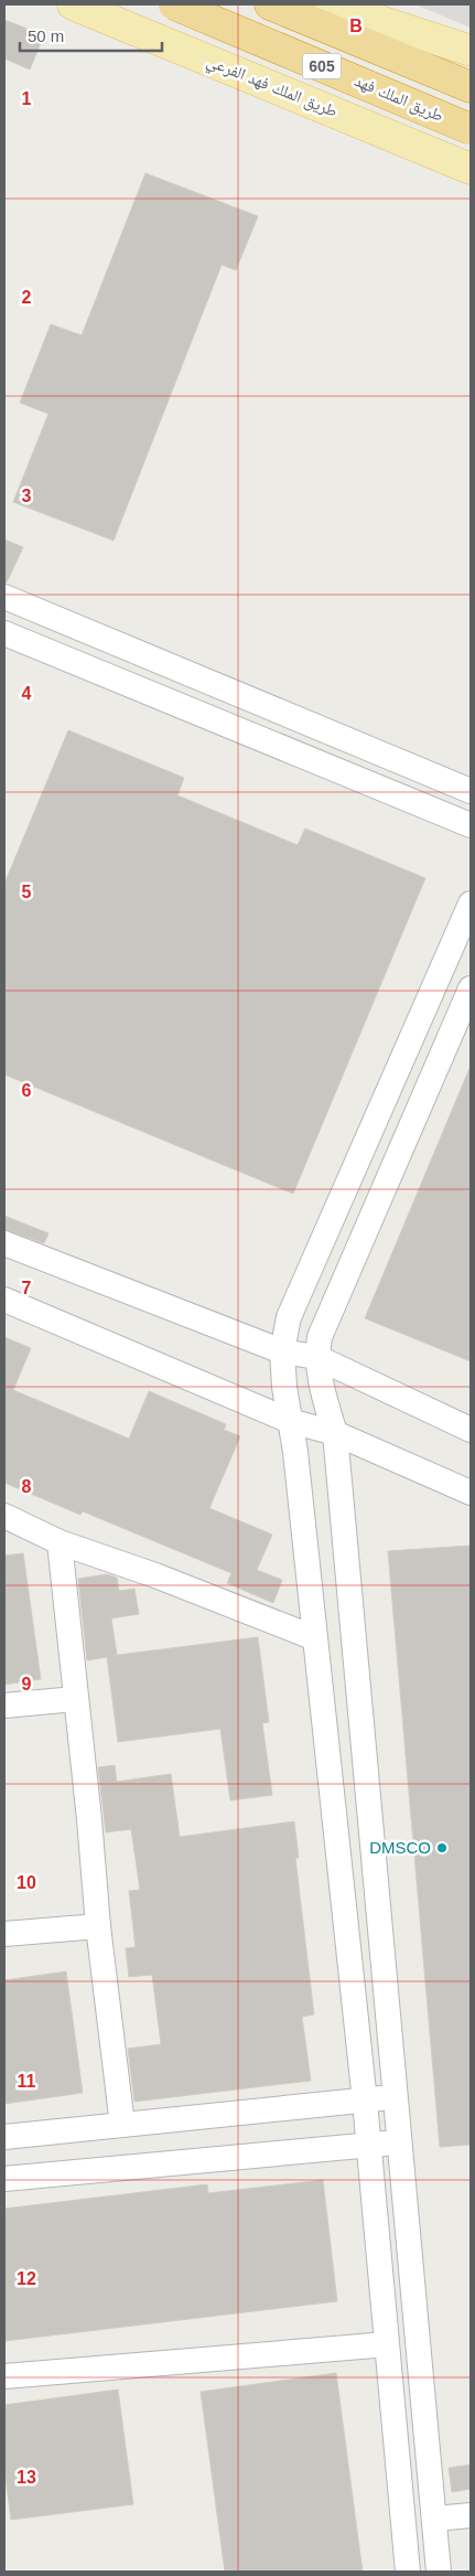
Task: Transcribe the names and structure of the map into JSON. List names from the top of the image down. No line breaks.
{"streets":{"highway":["605","طريق الملك فهد"],"main road":["طريق الملك فهد الفرعي"]},"places":["DMSCO"],"scale_bar":"50 m","grid":{"columns":["B"],"rows":["1","2","3","4","5","6","7","8","9","10","11","12","13"]}}
